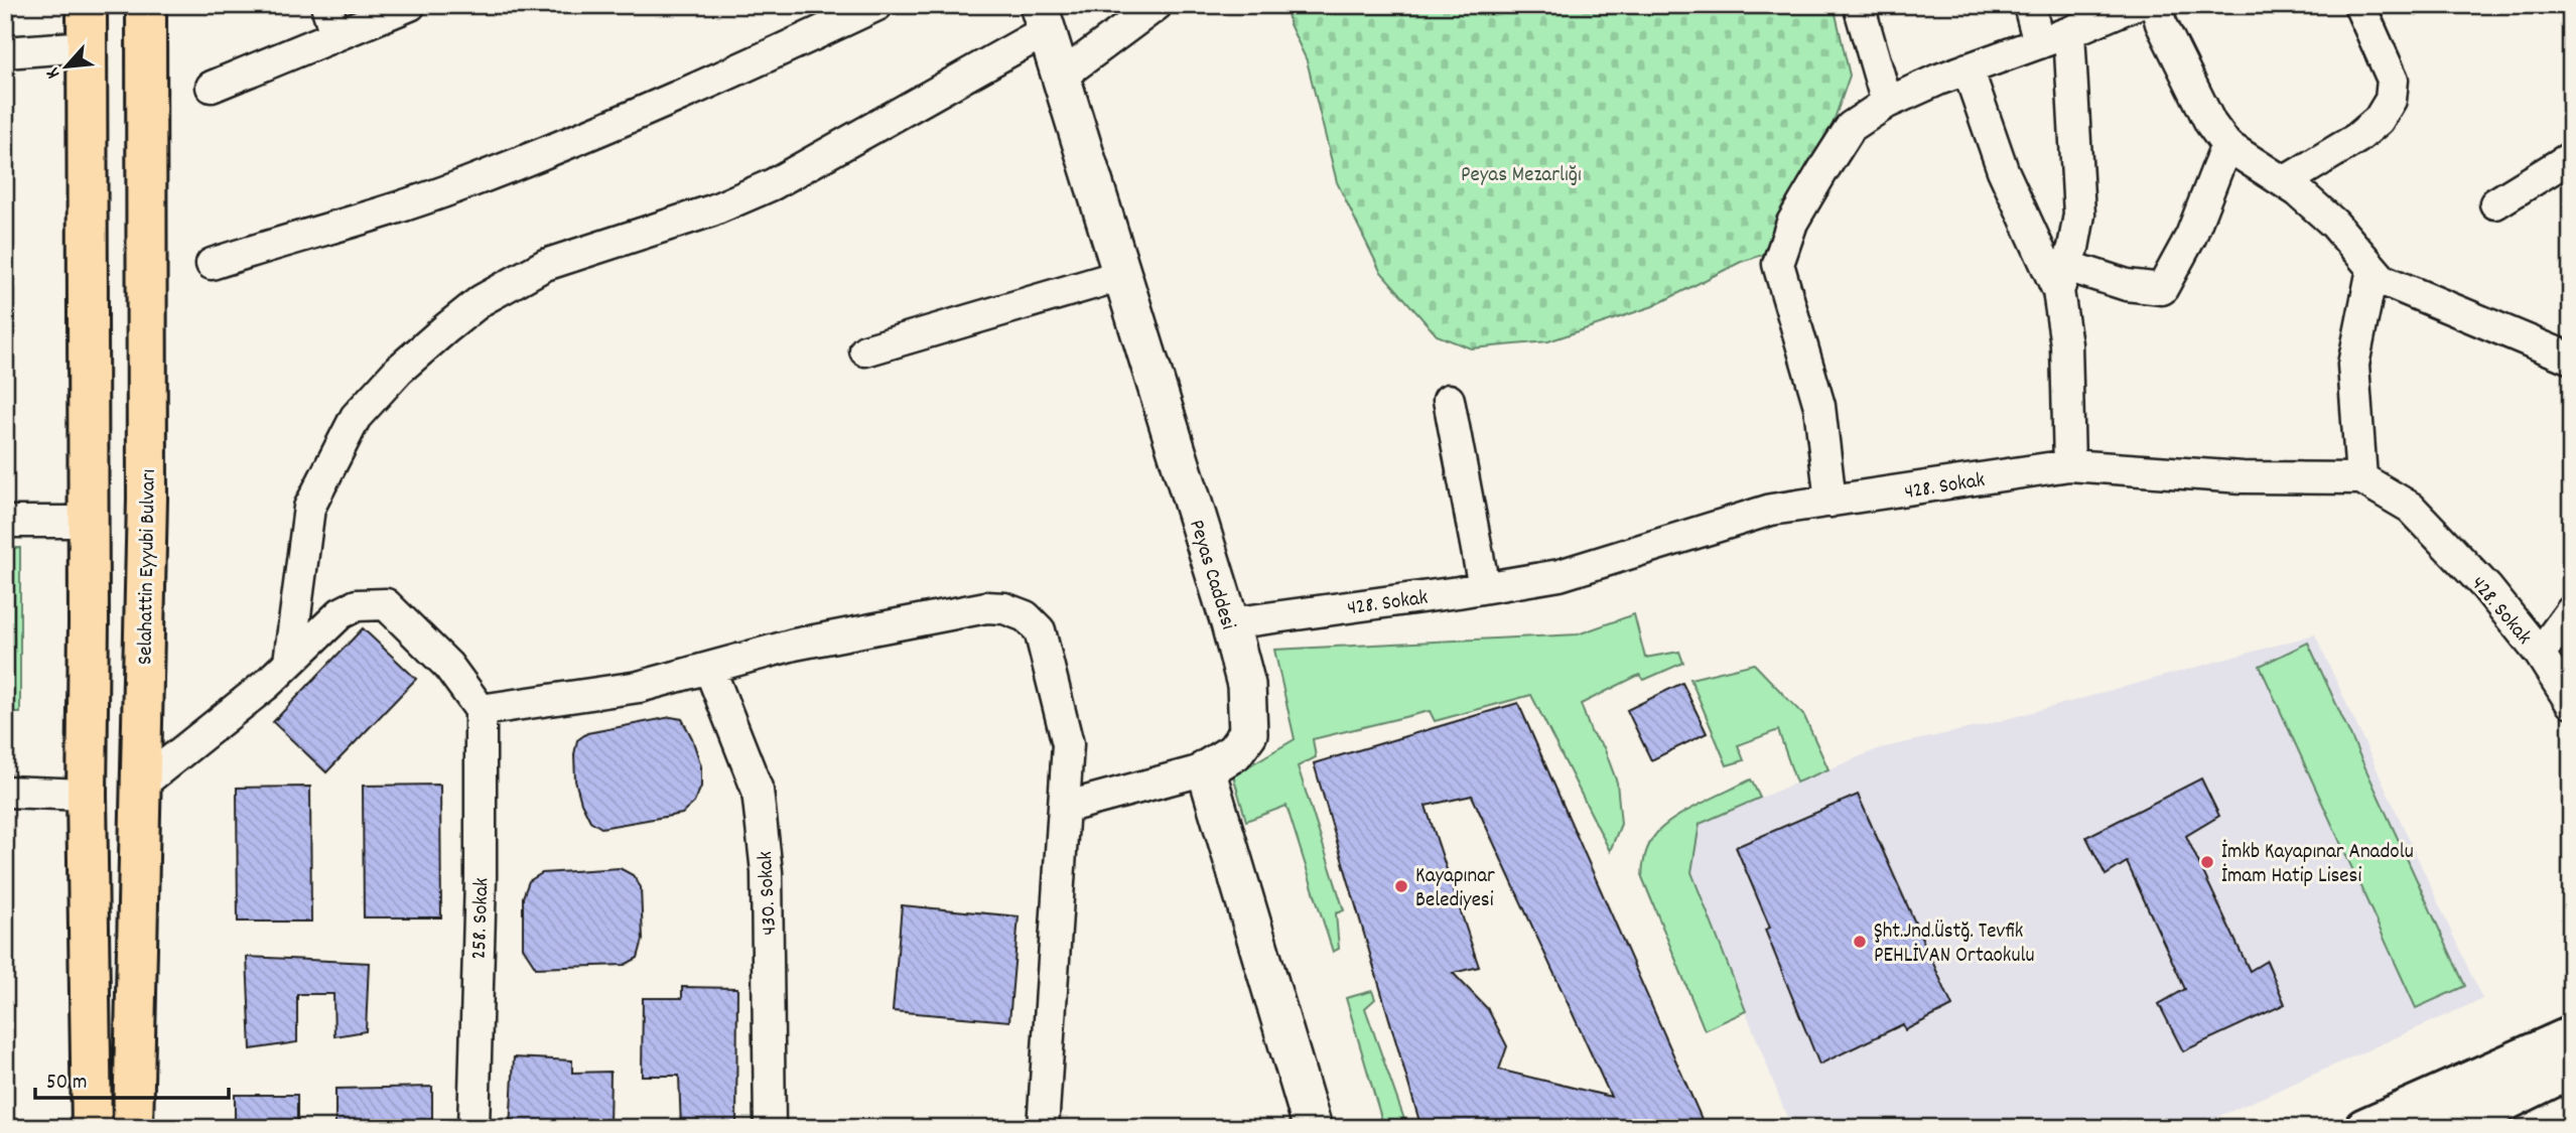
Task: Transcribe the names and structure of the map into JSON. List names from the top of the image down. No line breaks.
{"streets":{"main road":["Selahattin Eyyubi Bulvarı"],"street":["428. Sokak","Peyas Caddesi","430. Sokak","258. Sokak"]},"crossings":[["428. Sokak","Peyas Caddesi"]],"parks":["Peyas Mezarlığı"],"places":["İmkb Kayapınar Anadolu İmam Hatip Lisesi","Kayapınar Belediyesi","Şht.Jnd.Üstğ. Tevfik PEHLİVAN Ortaokulu"],"scale_bar":"50 m","north":"bottom left"}
